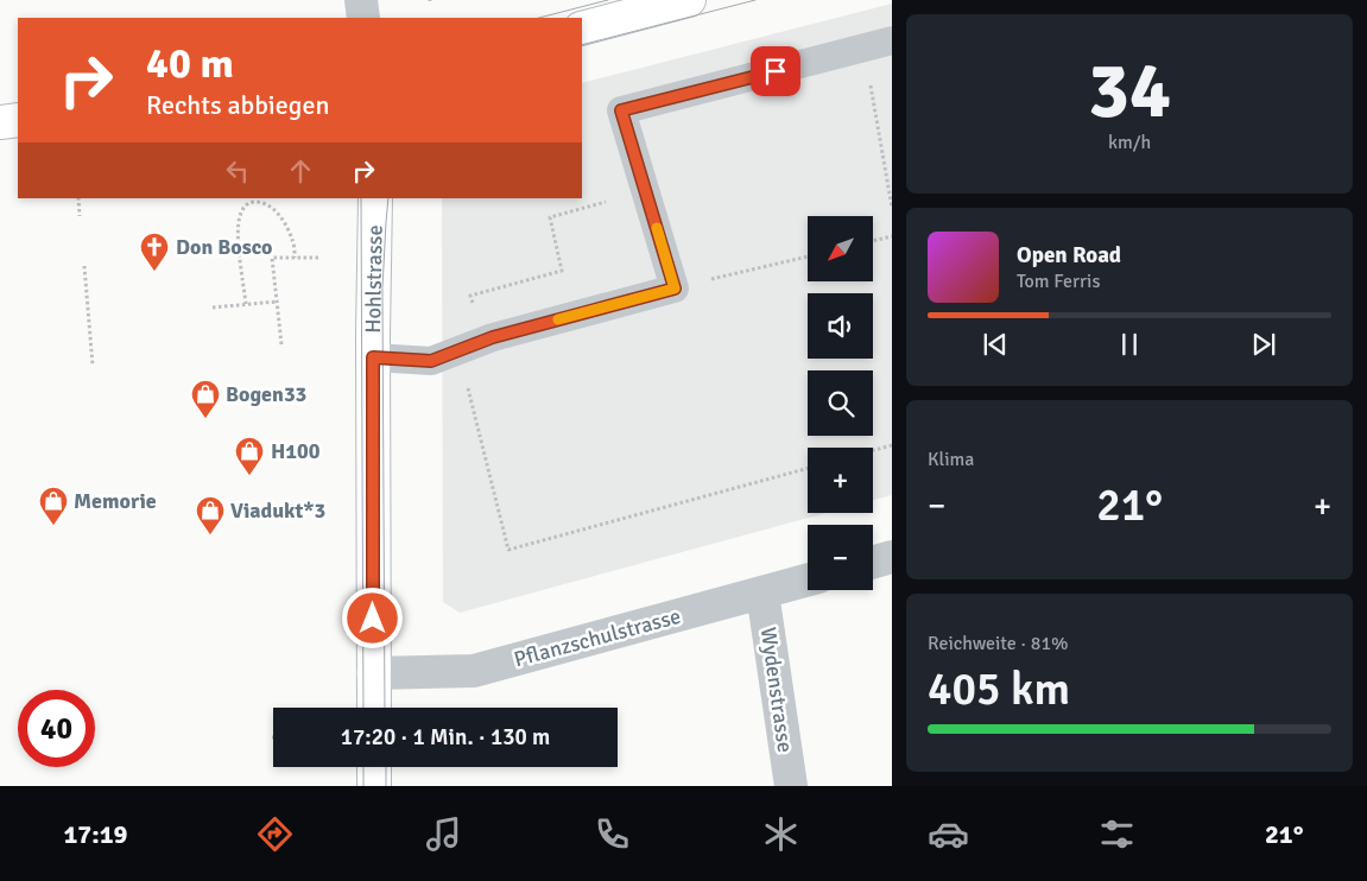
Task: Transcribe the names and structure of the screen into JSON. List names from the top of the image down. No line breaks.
{"streets":{"street":["Hohlstrasse","Pflanzschulstrasse","Wydenstrasse"]},"crossings":[["Hohlstrasse","Pflanzschulstrasse"],["Pflanzschulstrasse","Wydenstrasse"]],"places":{"church":["Don Bosco"],"shop":["Bogen33","H100","Memorie","Viadukt*3"]},"north":"bottom left","page":{"tile":[["34","km/h"],"Klima",["Reichweite · 81%","405 km"]],"turn":["40 m","Rechts abbiegen"],"map_buttons":["+","−"],"song":["Open Road","Tom Ferris"],"heat":["−","21°","+"],"limit":"40","trip":"17:20 · 1 Min. · 130 m","tabs":["17:19","21°"]}}
